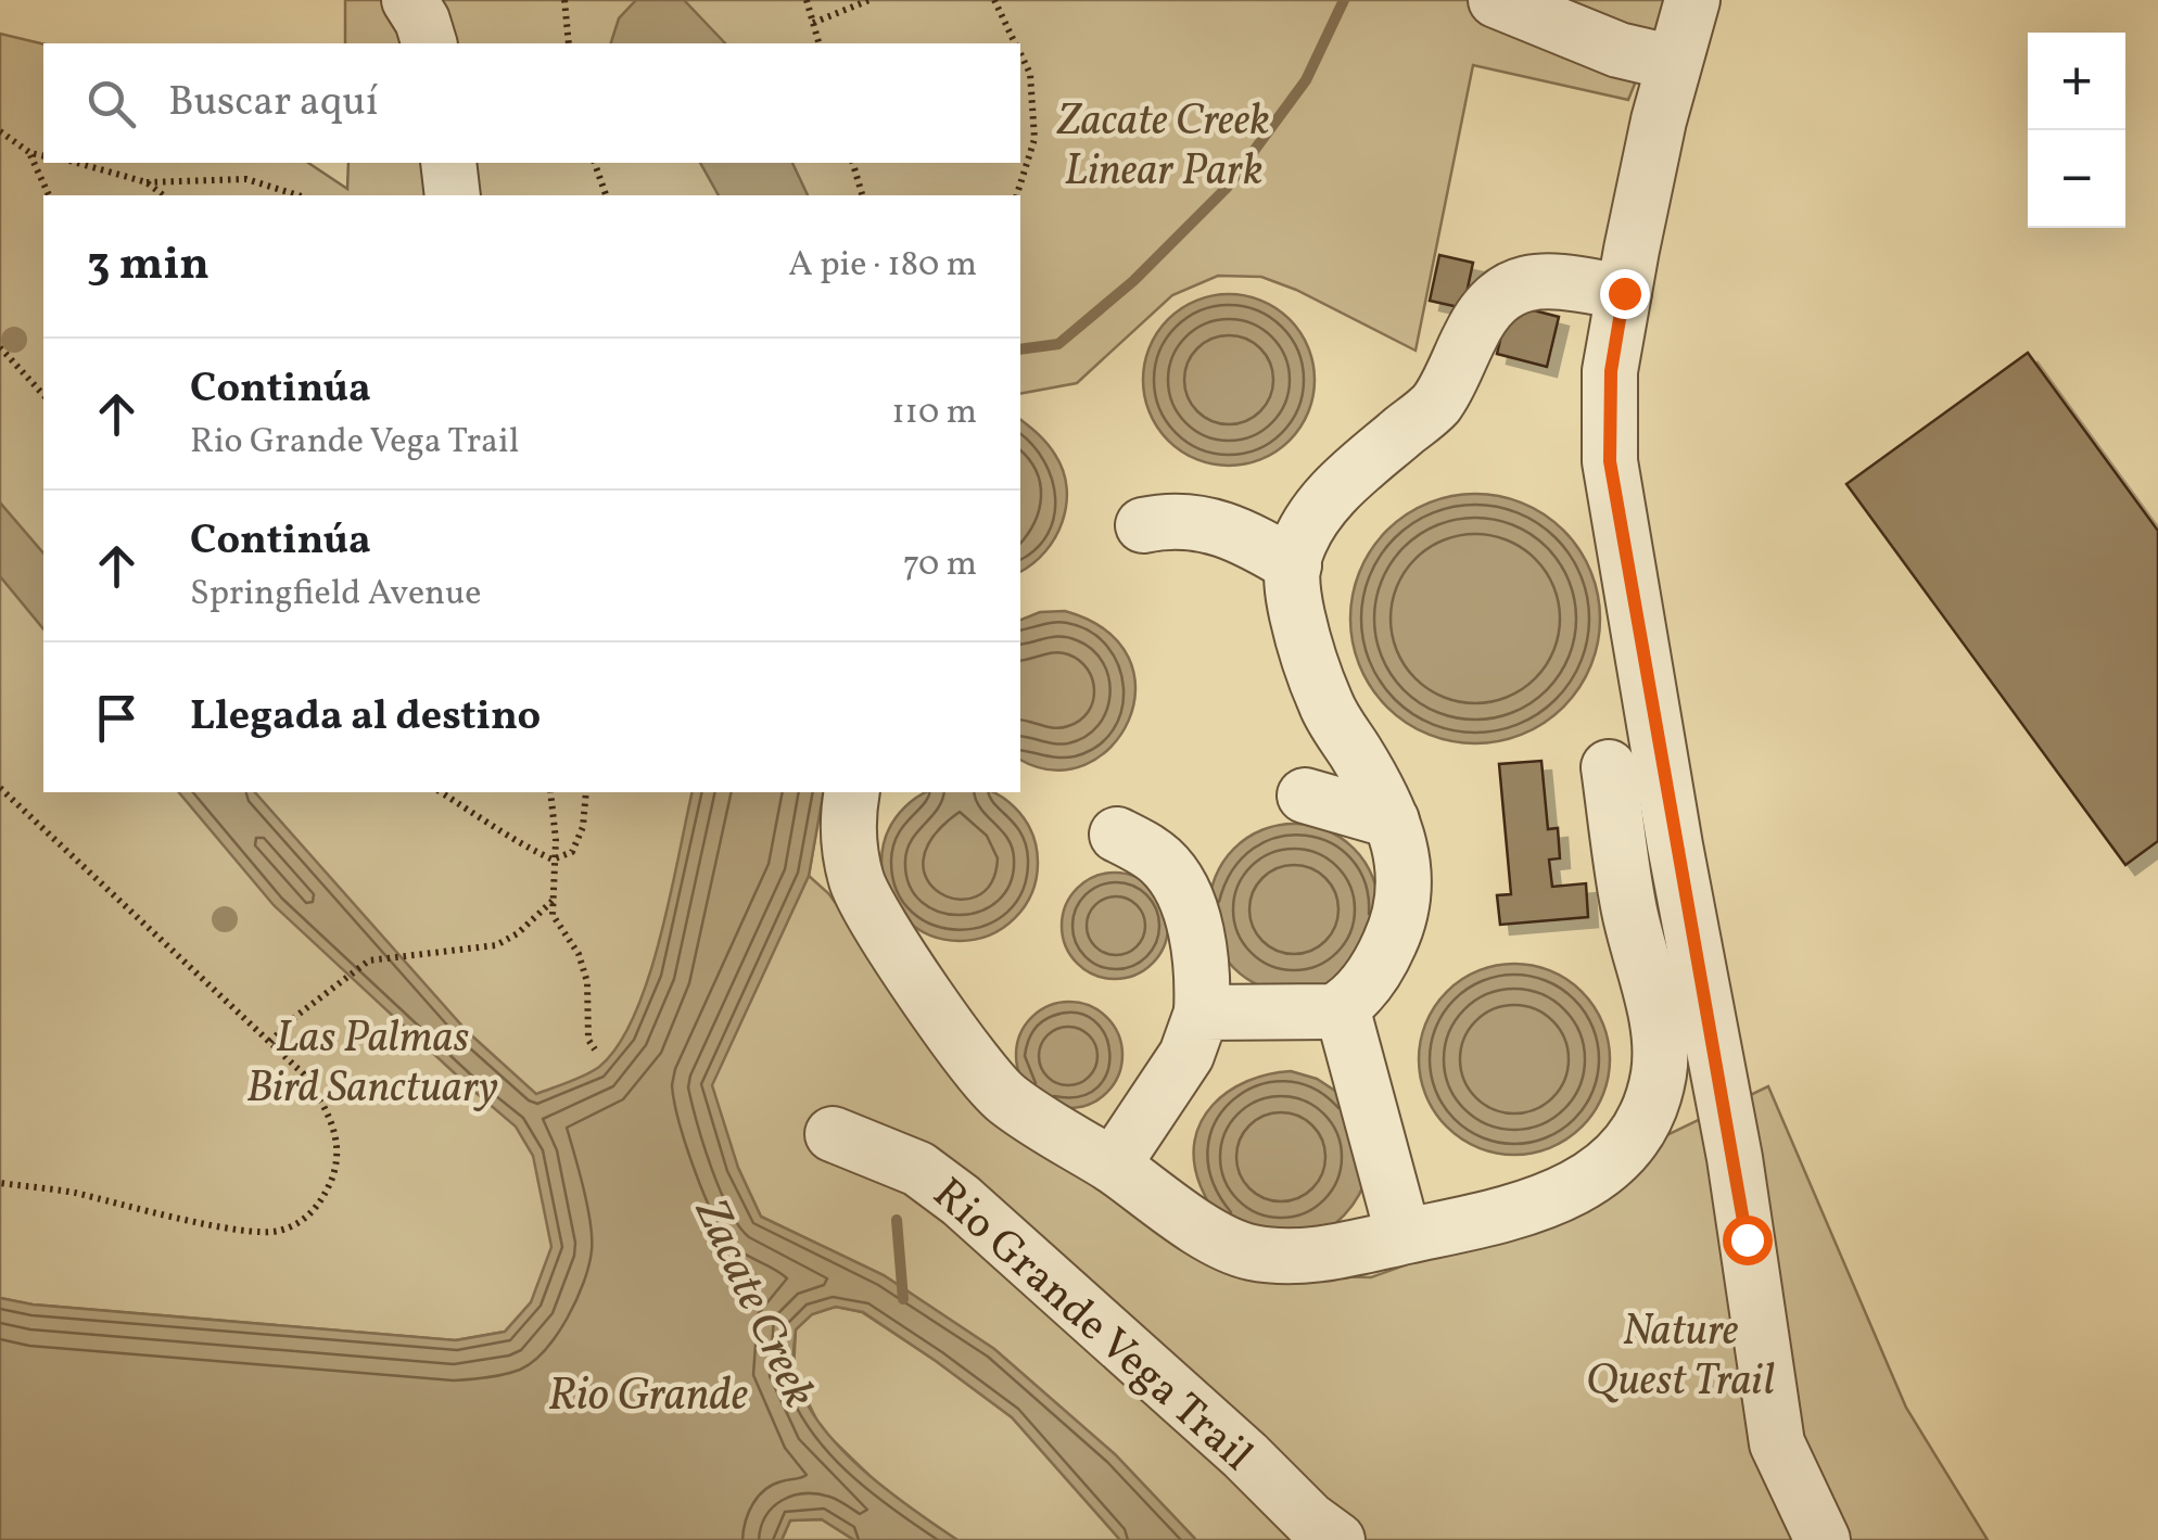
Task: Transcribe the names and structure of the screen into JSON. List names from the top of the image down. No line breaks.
{"streets":{"lane":["Rio Grande Vega Trail"]},"water":["Zacate Creek","Rio Grande"],"parks":["Zacate Creek Linear Park","Las Palmas Bird Sanctuary","Nature Quest Trail"],"page":{"map_buttons":["+","−"],"search":"Buscar aquí","heading":["3 min","A pie · 180 m"],"list":[["Continúa","Rio Grande Vega Trail","110 m"],["Continúa","Springfield Avenue","70 m"],"Llegada al destino"]}}
